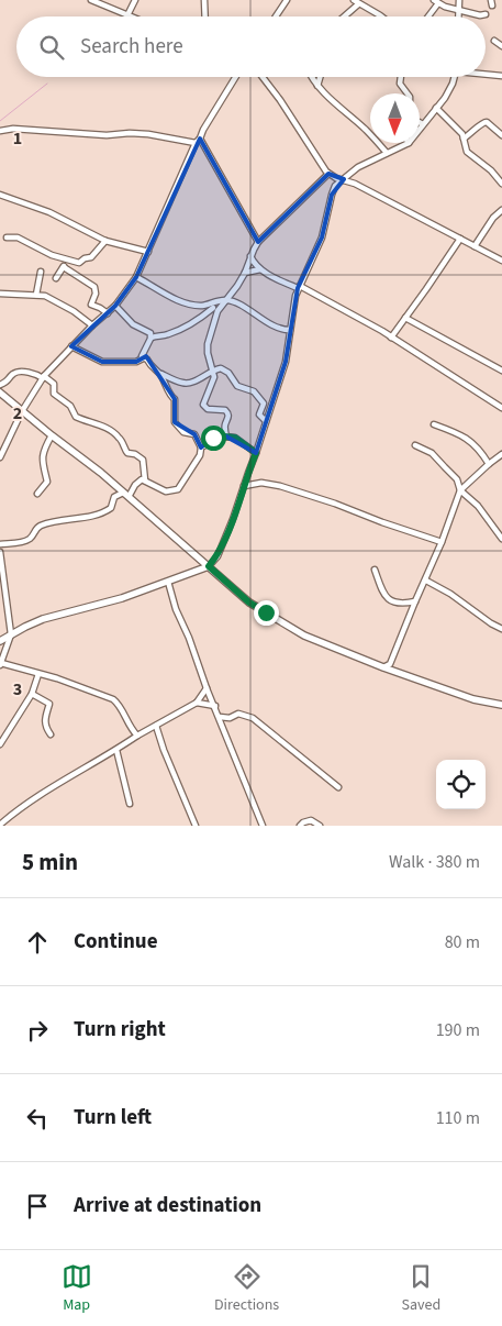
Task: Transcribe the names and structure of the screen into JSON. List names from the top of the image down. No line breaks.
{"north":"bottom","page":{"search":"Search here","heading":["5 min","Walk · 380 m"],"list":[["Continue","80 m"],["Turn right","190 m"],["Turn left","110 m"],"Arrive at destination"],"nav":["Map","Directions","Saved"]},"grid":{"rows":["1","2","3"]}}
